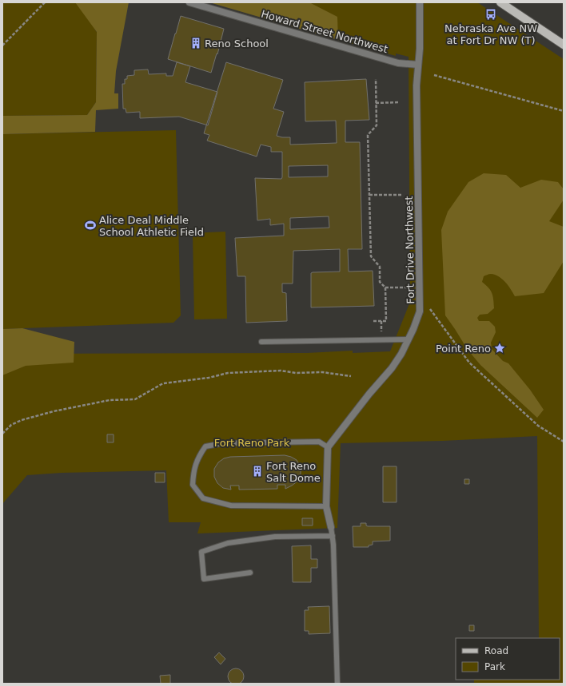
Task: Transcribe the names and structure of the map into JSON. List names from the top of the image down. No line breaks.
{"streets":{"street":["Howard Street Northwest","Fort Drive Northwest"]},"crossings":[["Howard Street Northwest","Fort Drive Northwest"]],"parks":["Fort Reno Park"],"places":{"bus stop":["Nebraska Ave NW at Fort Dr NW (T)"],"building":["Reno School","Fort Reno Salt Dome"],"sports":["Alice Deal Middle School Athletic Field"],"place":["Point Reno"]},"legend":["Road","Park"]}
